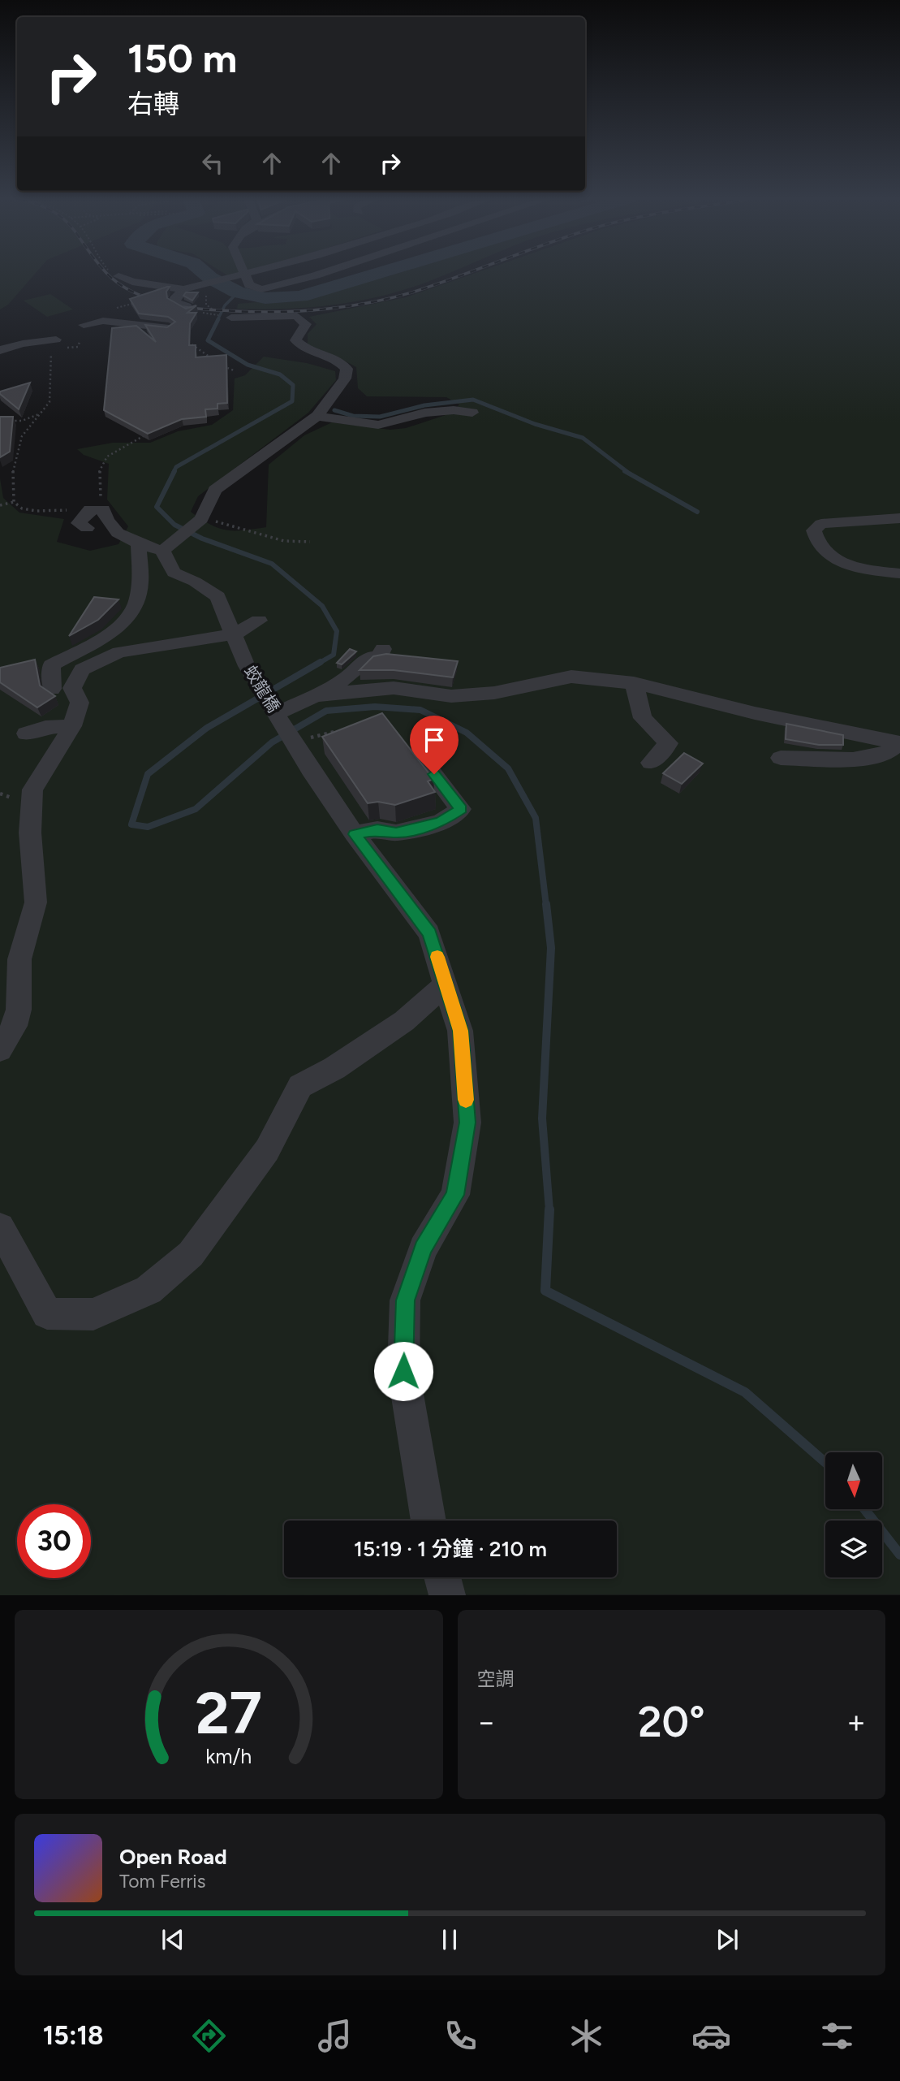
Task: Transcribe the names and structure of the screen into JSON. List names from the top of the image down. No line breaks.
{"streets":{"street":["蛟龍橋"]},"north":"bottom","page":{"turn":["150 m","右轉"],"limit":"30","trip":"15:19 · 1 分鐘 · 210 m","tile":"空調","heat":["−","20°","+"],"song":["Open Road","Tom Ferris"],"tabs":"15:18","gauge":["27","km/h"]}}
